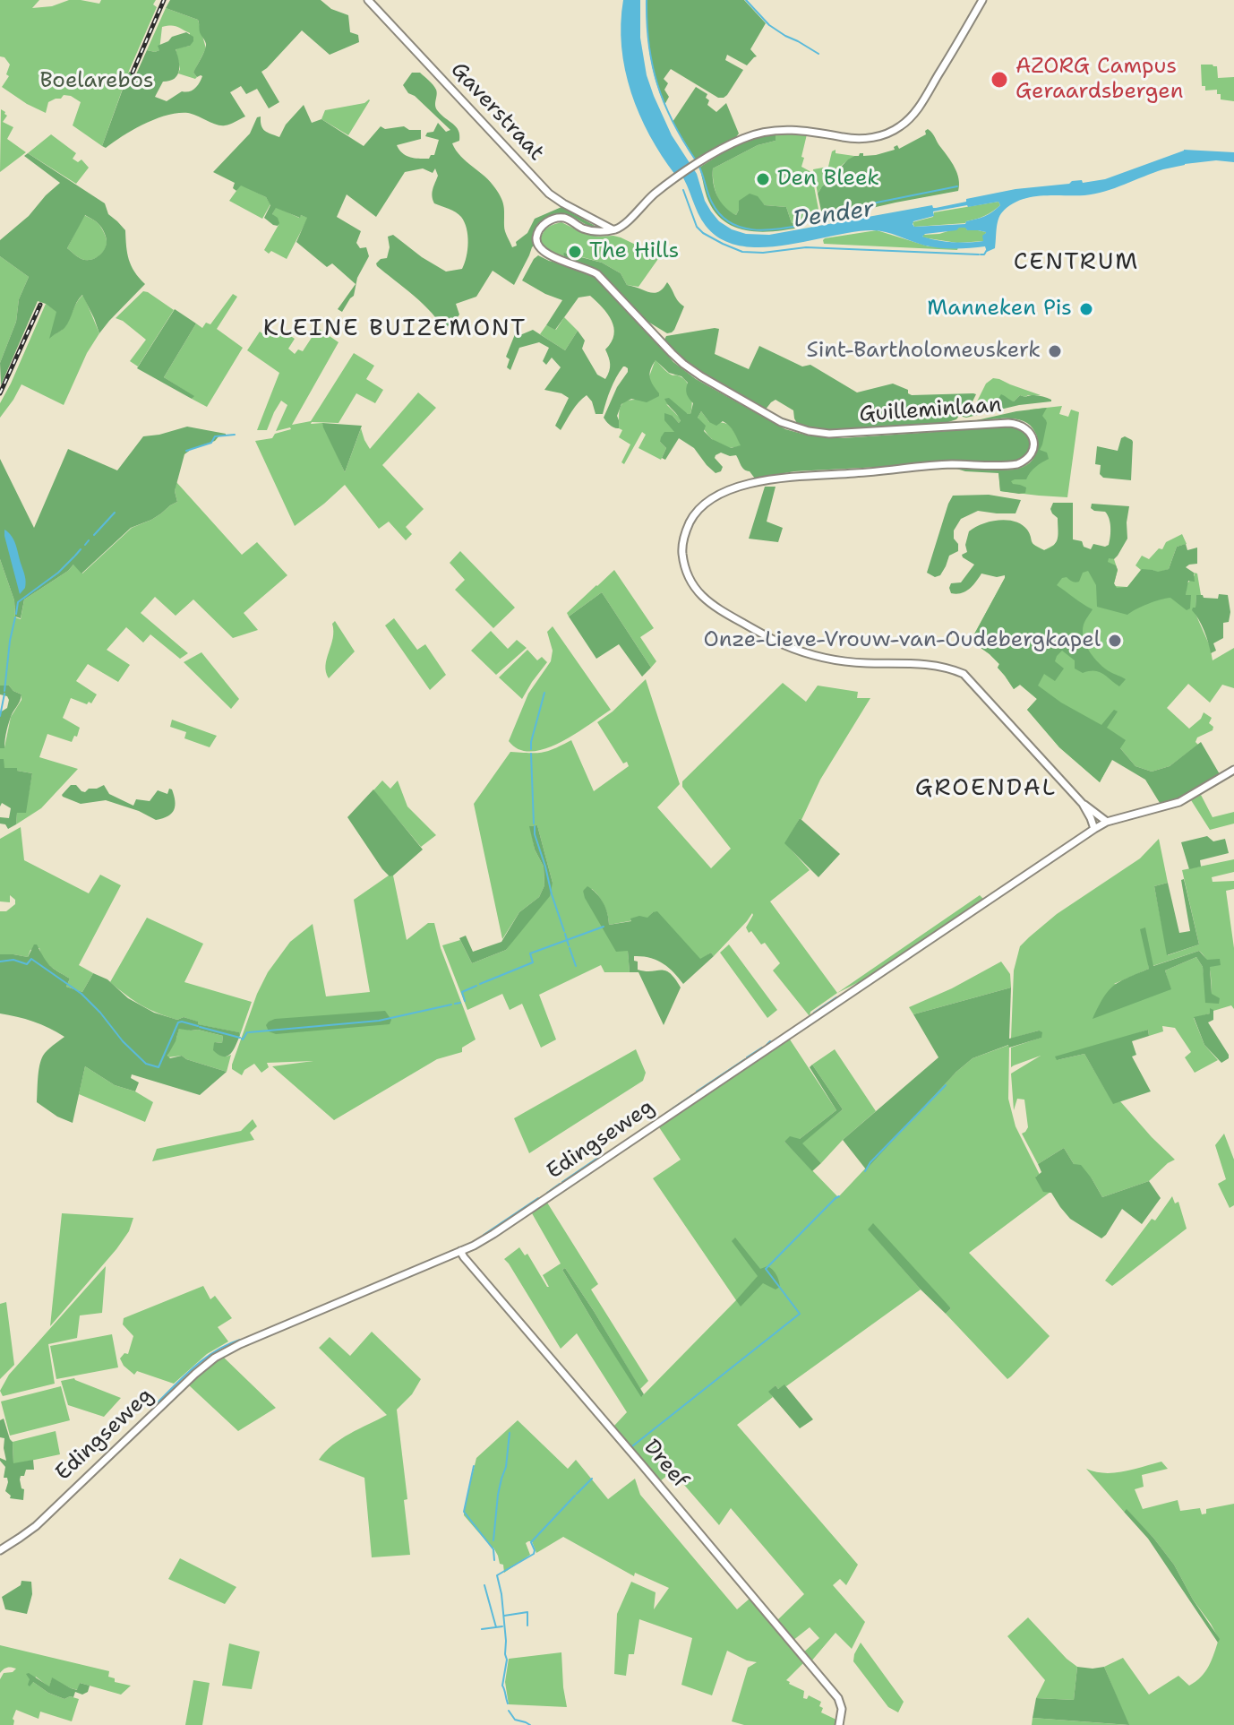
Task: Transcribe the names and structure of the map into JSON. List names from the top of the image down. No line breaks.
{"streets":{"main road":["Gaverstraat","Guilleminlaan","Edingseweg","Dreef"]},"crossings":[["Gaverstraat","Guilleminlaan"],["Guilleminlaan","Edingseweg"],["Edingseweg","Dreef"]],"districts":["CENTRUM","KLEINE BUIZEMONT","GROENDAL"],"water":["Dender"],"parks":["Boelarebos"],"places":["AZORG Campus Geraardsbergen","Den Bleek","The Hills","Manneken Pis","Sint-Bartholomeuskerk","Onze-Lieve-Vrouw-van-Oudebergkapel"]}
